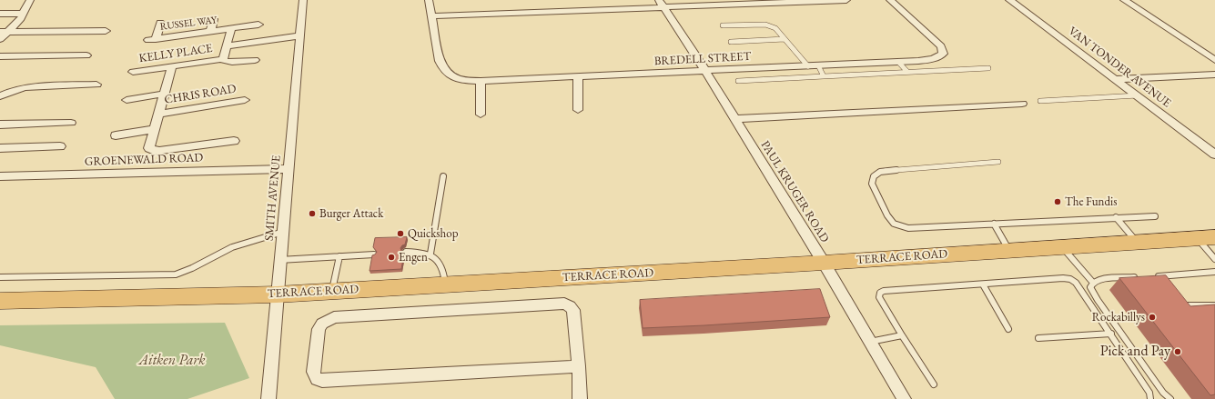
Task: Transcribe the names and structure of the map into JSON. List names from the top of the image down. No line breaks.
{"streets":{"main road":["TERRACE ROAD"],"street":["RUSSEL WAY","KELLY PLACE","BREDELL STREET","VAN TONDER AVENUE","CHRIS ROAD","GROENEWALD ROAD","PAUL KRUGER ROAD","SMITH AVENUE"]},"crossings":[["RUSSEL WAY","KELLY PLACE"],["BREDELL STREET","PAUL KRUGER ROAD"],["GROENEWALD ROAD","SMITH AVENUE"],["PAUL KRUGER ROAD","TERRACE ROAD"],["SMITH AVENUE","TERRACE ROAD"]],"parks":["Aitken Park"],"places":["The Fundis","Burger Attack","Quickshop","Engen","Rockabillys","Pick and Pay"]}
